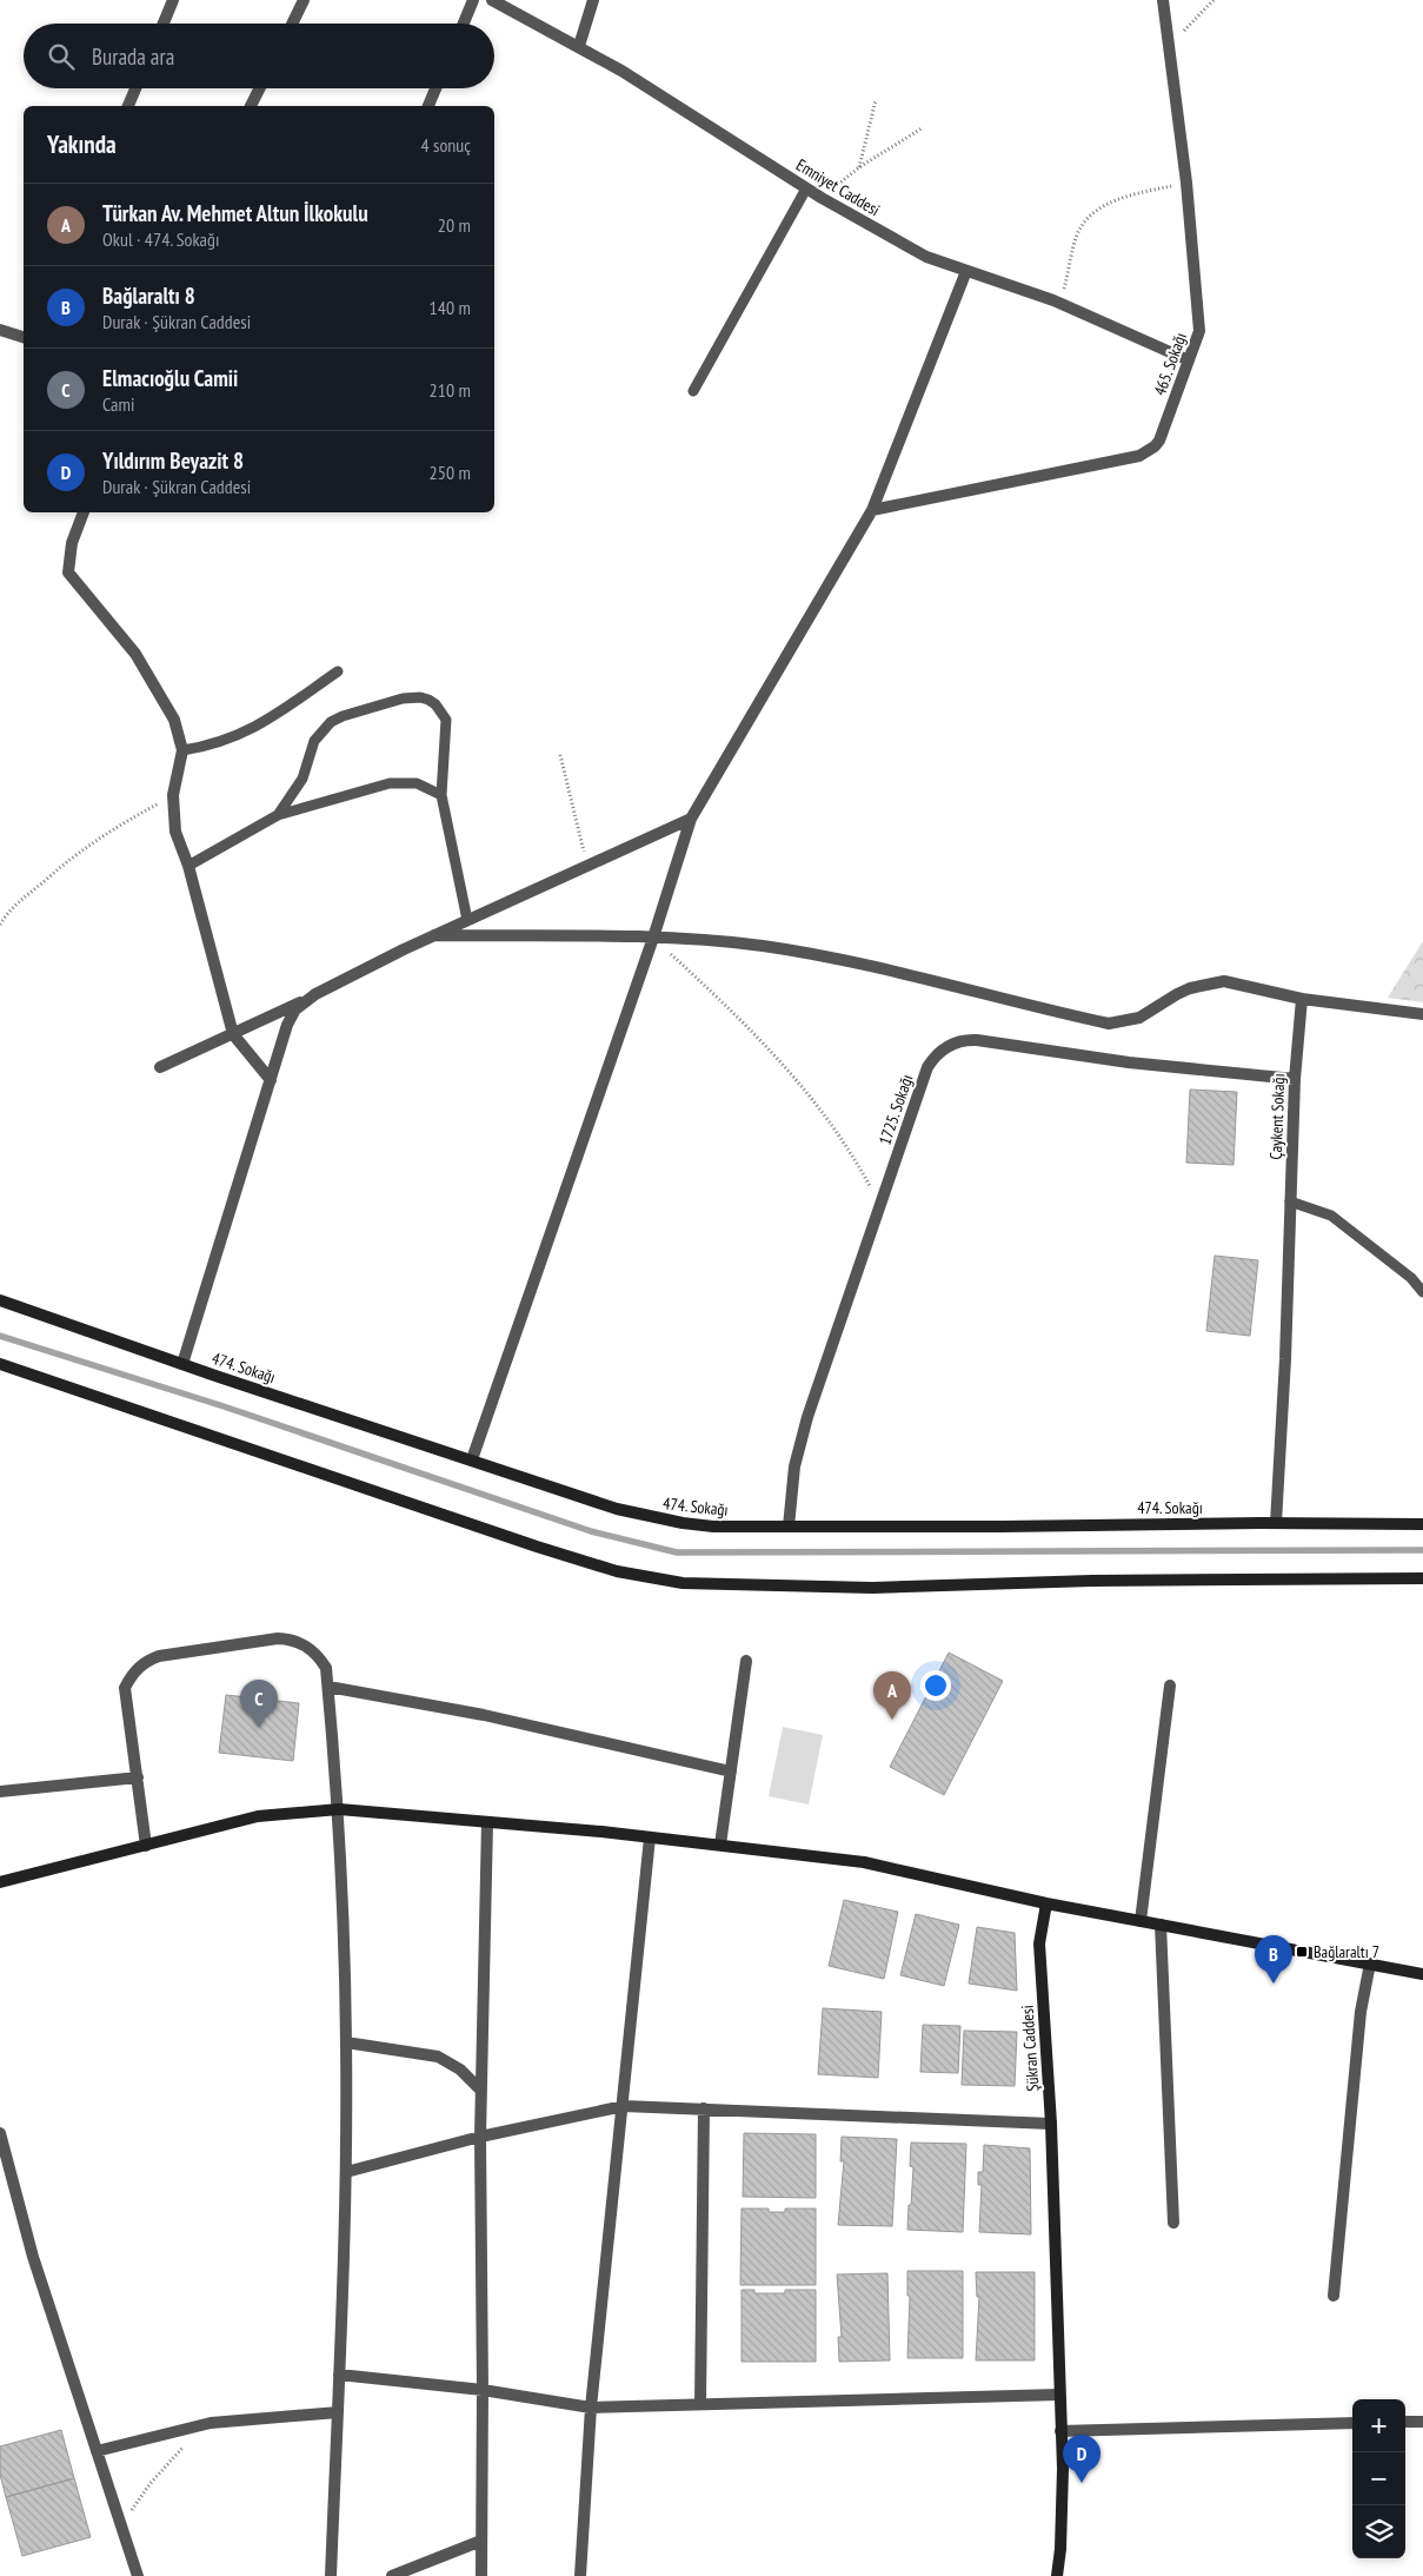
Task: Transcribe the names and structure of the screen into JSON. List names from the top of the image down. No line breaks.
{"streets":{"street":["Emniyet Caddesi","465. Sokağı","1725. Sokağı","Çaykent Sokağı","474. Sokağı","Şükran Caddesi"]},"crossings":[["Emniyet Caddesi","465. Sokağı"],["1725. Sokağı","Çaykent Sokağı"],["1725. Sokağı","474. Sokağı"],["Çaykent Sokağı","474. Sokağı"]],"places":{"transit":["Bağlaraltı 7"]},"page":{"search":"Burada ara","heading":["Yakında","4 sonuç"],"list":[{"mark":"A","name":"Türkan Av. Mehmet Altun İlkokulu","note":"Okul · 474. Sokağı","value":"20 m"},{"mark":"B","name":"Bağlaraltı 8","note":"Durak · Şükran Caddesi","value":"140 m"},{"mark":"C","name":"Elmacıoğlu Camii","note":"Cami","value":"210 m"},{"mark":"D","name":"Yıldırım Beyazit 8","note":"Durak · Şükran Caddesi","value":"250 m"}],"pins":["A","C","B","D"],"map_buttons":["+","−"]}}
